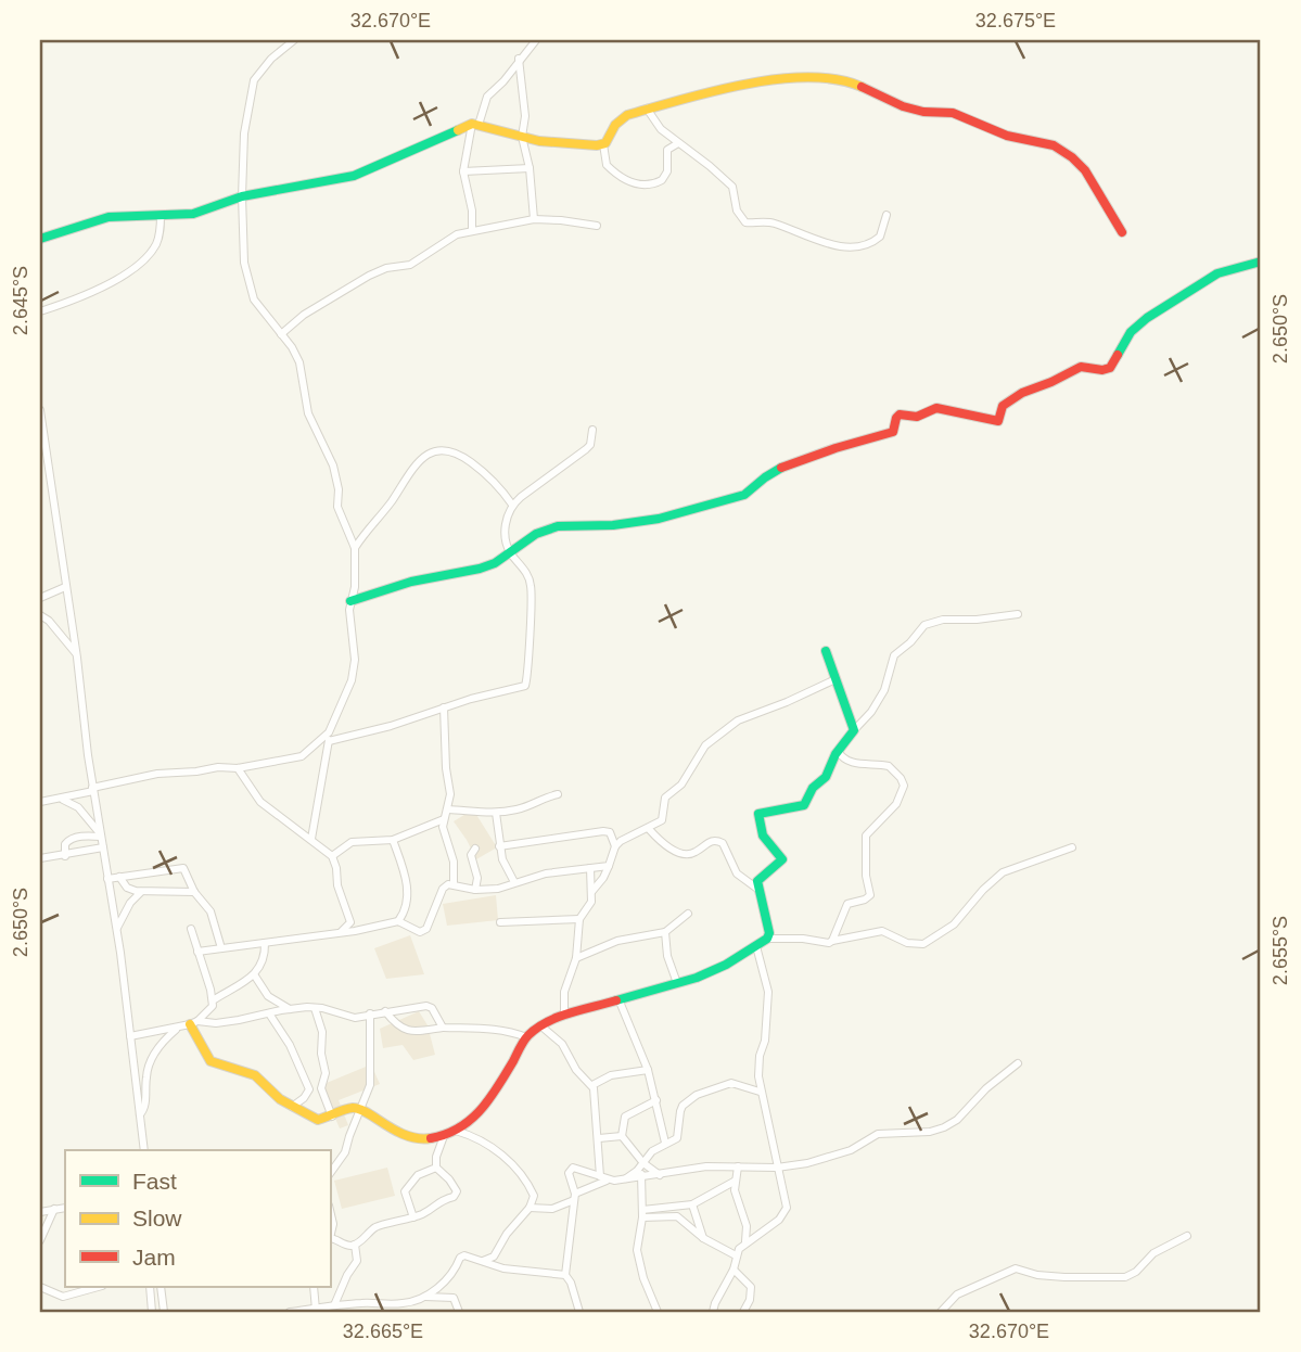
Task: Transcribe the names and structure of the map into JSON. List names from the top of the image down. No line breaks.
{"legend":["Fast","Slow","Jam"],"coordinates":["32.670°E","32.675°E","2.645°S","2.650°S","2.655°S","32.665°E"]}
